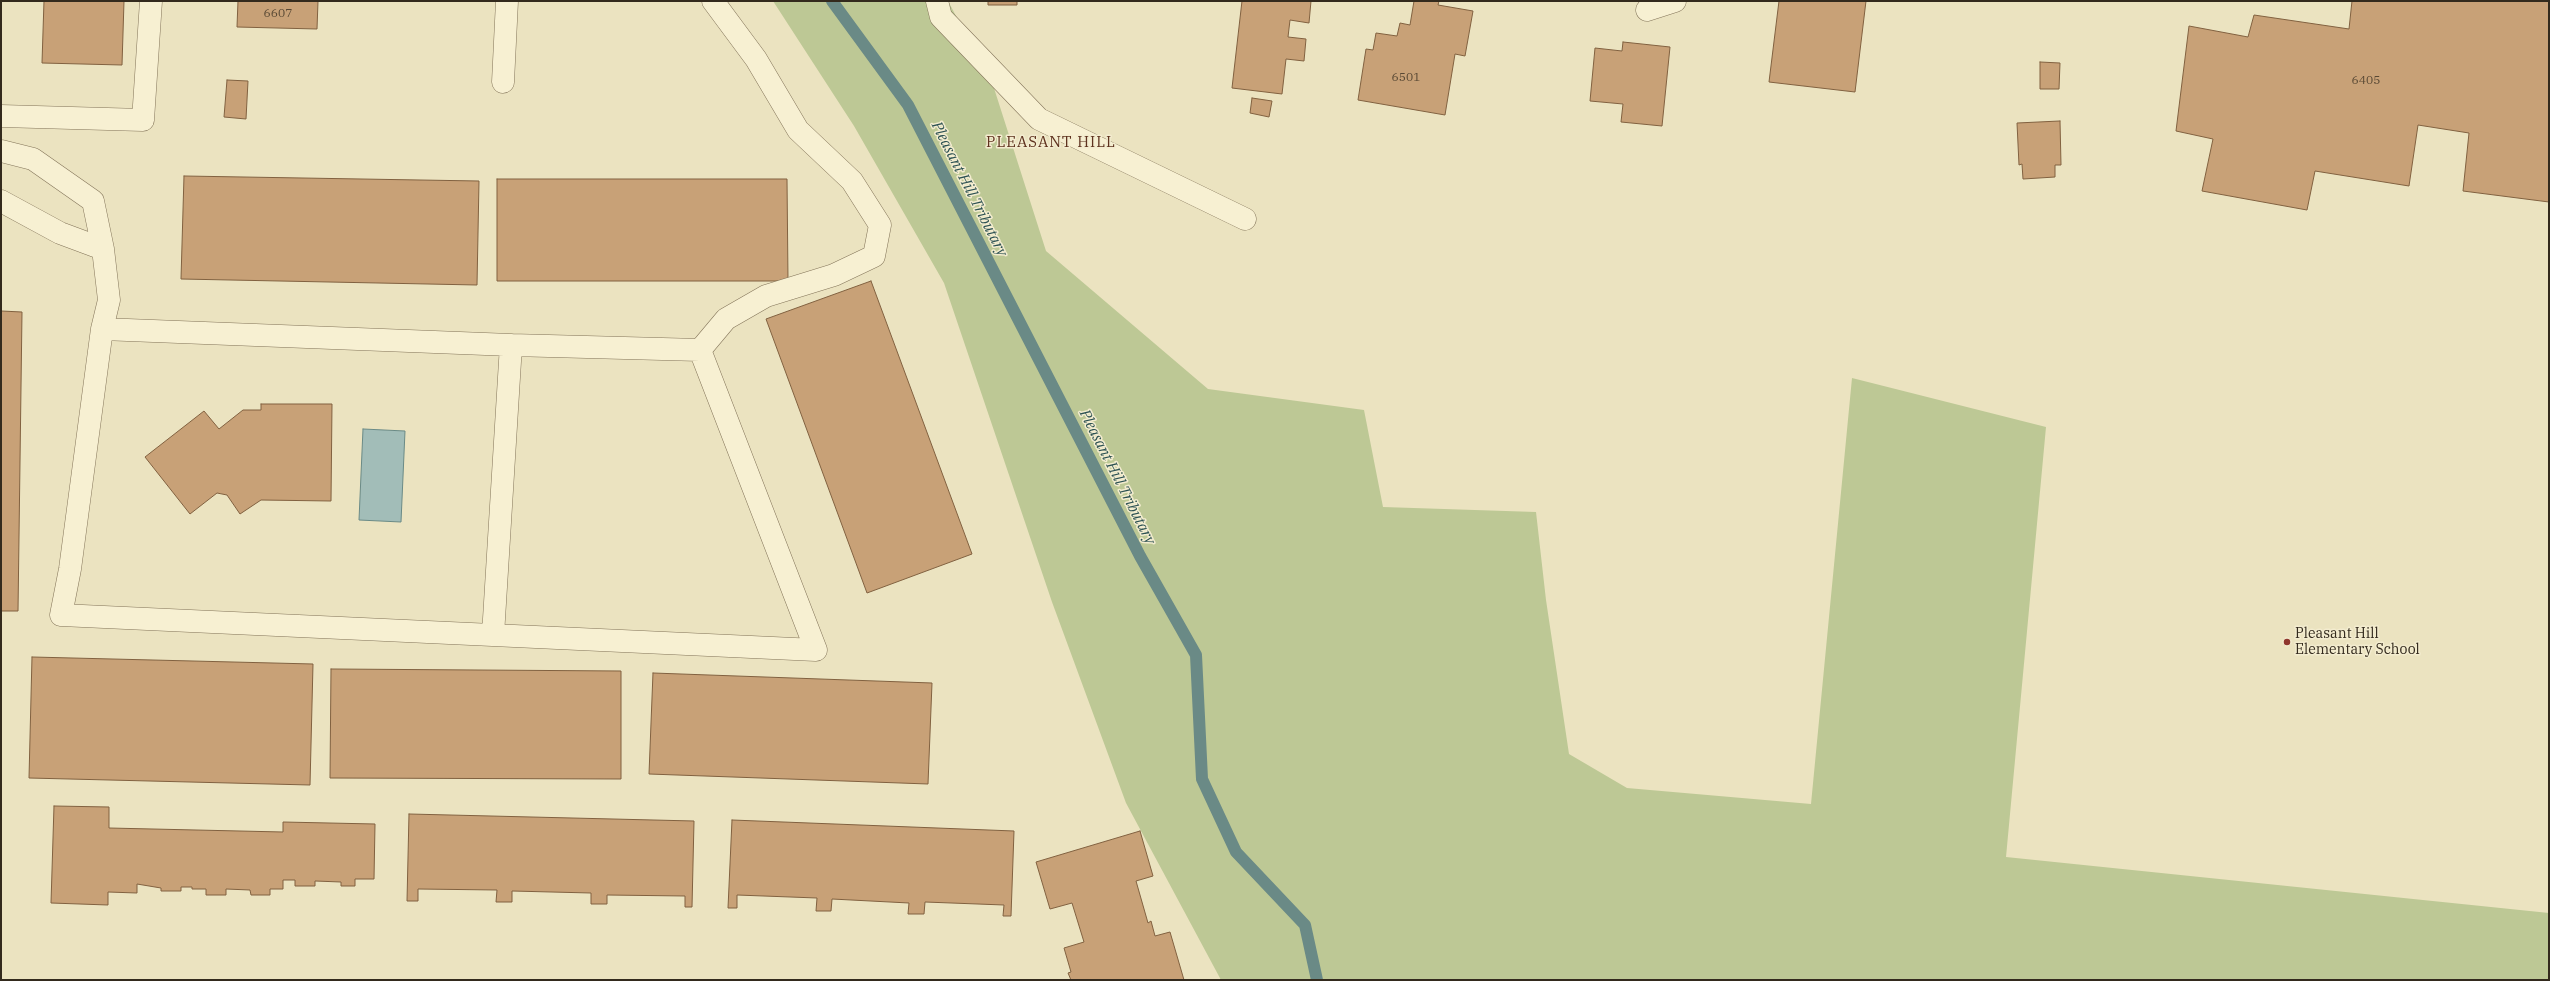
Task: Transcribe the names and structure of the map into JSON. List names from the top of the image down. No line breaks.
{"districts":["PLEASANT HILL"],"water":["Pleasant Hill Tributary"],"places":["Pleasant Hill Elementary School"],"house_numbers":["6607","6501","6405"]}
